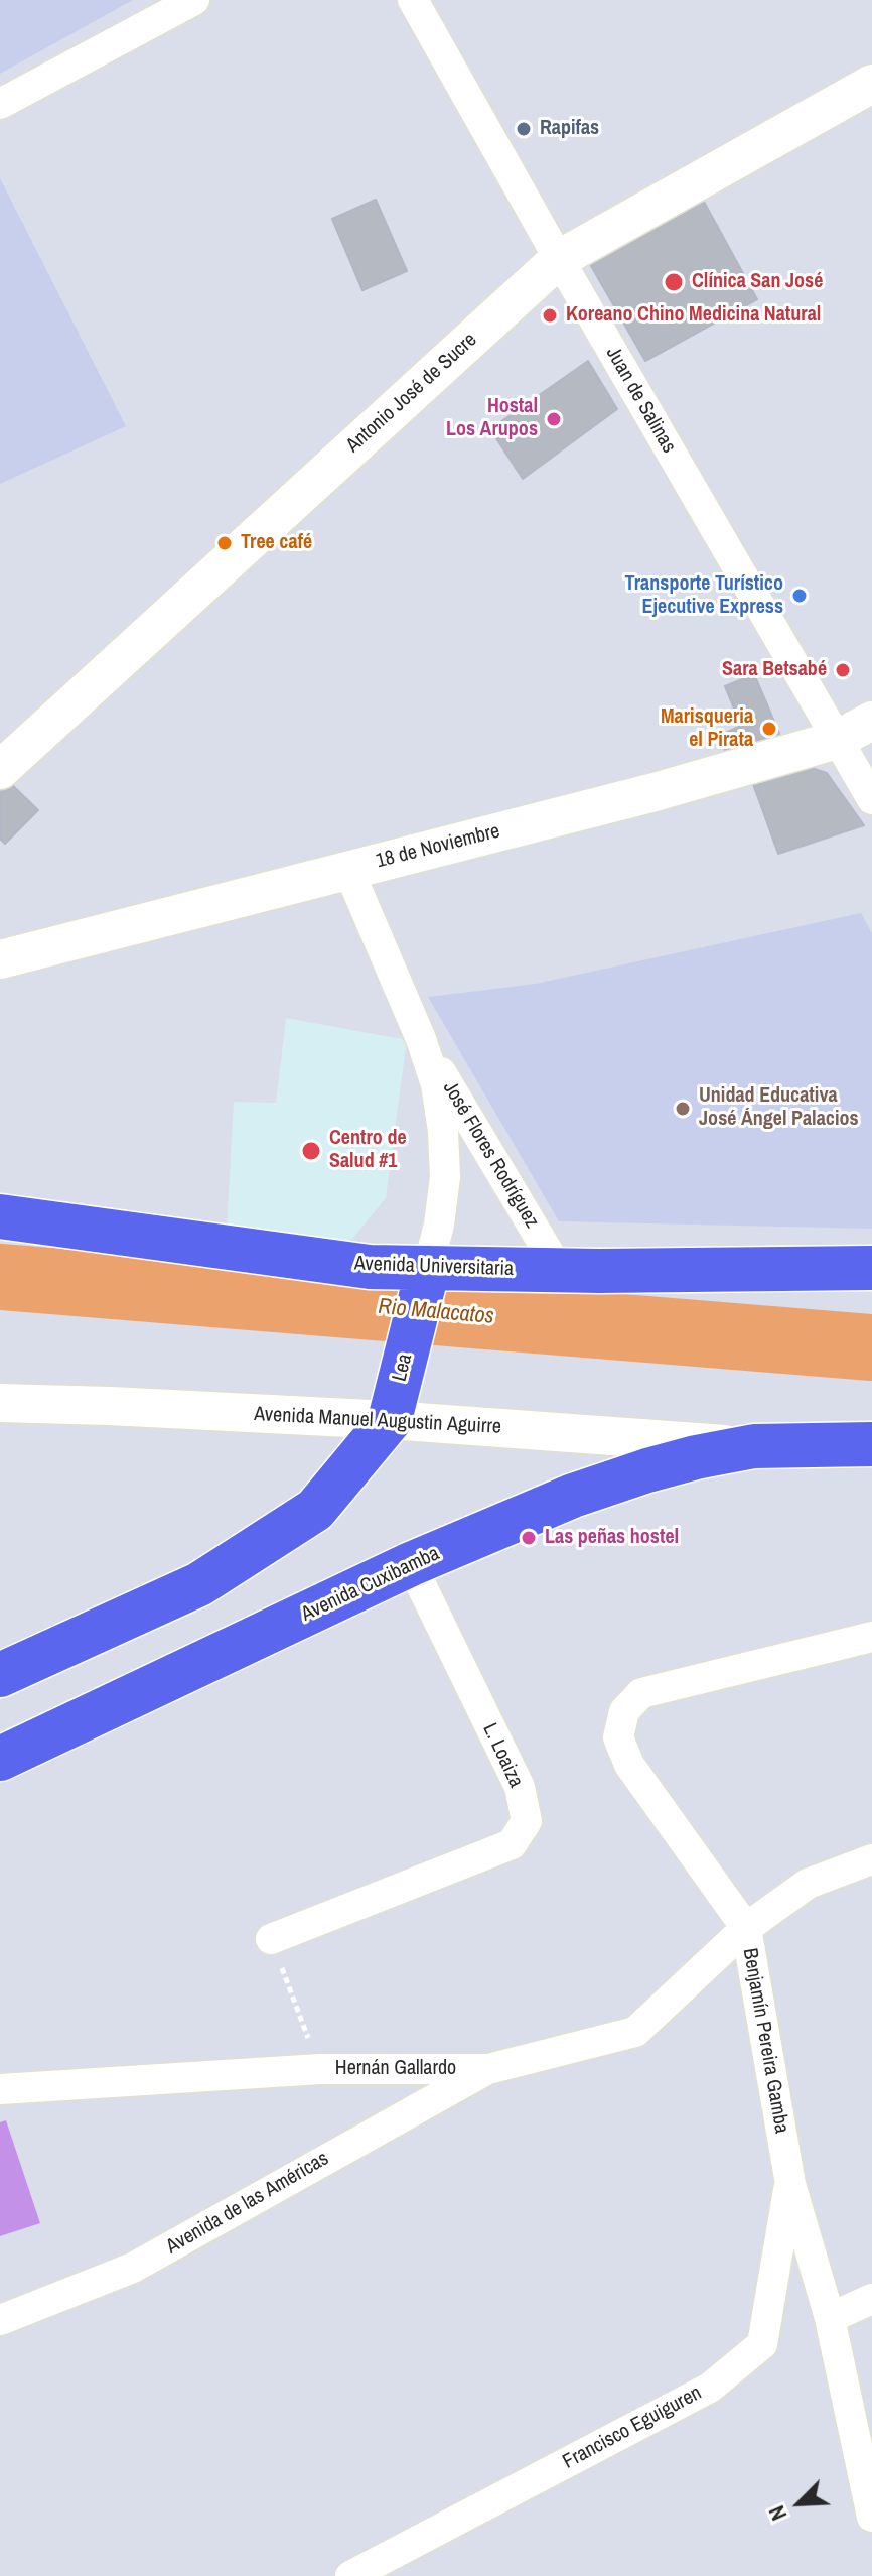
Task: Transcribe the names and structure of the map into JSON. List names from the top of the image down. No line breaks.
{"streets":{"main road":["Avenida Universitaria","Lea","Avenida Cuxibamba"],"street":["Antonio José de Sucre","Juan de Salinas","18 de Noviembre","José Flores Rodríguez","Avenida Manuel Augustin Aguirre","L. Loaiza","Benjamín Pereira Gamba","Hernán Gallardo","Avenida de las Américas","Francisco Eguiguren"]},"crossings":[["Antonio José de Sucre","Juan de Salinas"],["Juan de Salinas","18 de Noviembre"],["18 de Noviembre","José Flores Rodríguez"],["José Flores Rodríguez","Avenida Universitaria"],["José Flores Rodríguez","Lea"],["Avenida Universitaria","Lea"],["Lea","Avenida Manuel Augustin Aguirre"],["Avenida Manuel Augustin Aguirre","Avenida Cuxibamba"],["Avenida Cuxibamba","L. Loaiza"],["Benjamín Pereira Gamba","Hernán Gallardo"],["Benjamín Pereira Gamba","Francisco Eguiguren"],["Hernán Gallardo","Avenida de las Américas"]],"water":["Rio Malacatos"],"places":["Rapifas","Clínica San José","Koreano Chino Medicina Natural","Hostal Los Arupos","Tree café","Transporte Turístico Ejecutive Express","Sara Betsabé","Marisqueria el Pirata","Unidad Educativa José Ángel Palacios","Centro de Salud #1","Las peñas hostel"],"north":"bottom left"}
